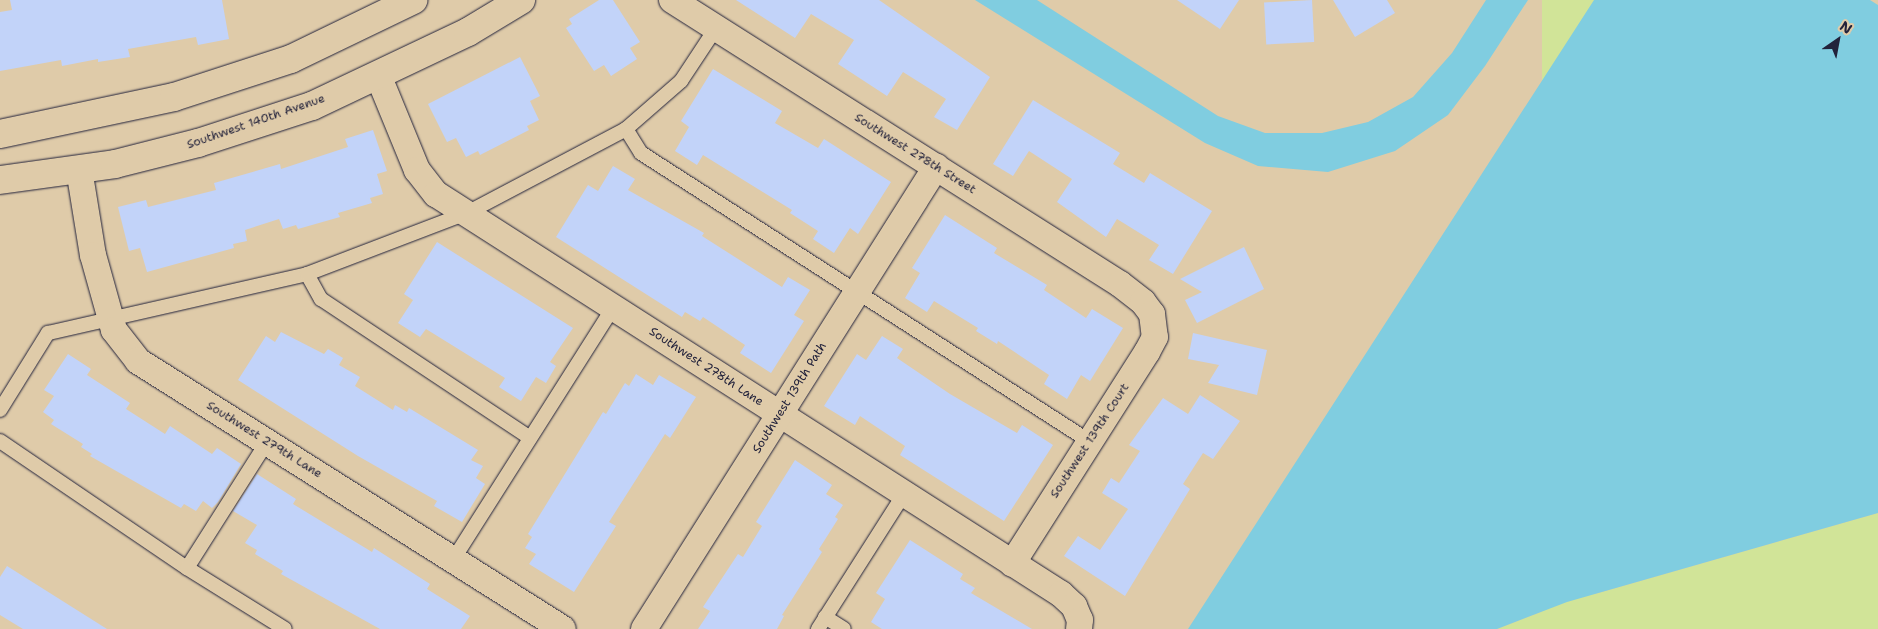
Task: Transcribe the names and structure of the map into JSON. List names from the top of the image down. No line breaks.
{"streets":{"street":["Southwest 140th Avenue","Southwest 278th Street","Southwest 278th Lane","Southwest 139th Path","Southwest 279th Lane","Southwest 139th Court"]},"crossings":[["Southwest 140th Avenue","Southwest 278th Lane"],["Southwest 140th Avenue","Southwest 279th Lane"],["Southwest 278th Street","Southwest 139th Path"],["Southwest 278th Street","Southwest 139th Court"],["Southwest 278th Lane","Southwest 139th Path"],["Southwest 278th Lane","Southwest 139th Court"]],"north":"top right"}
